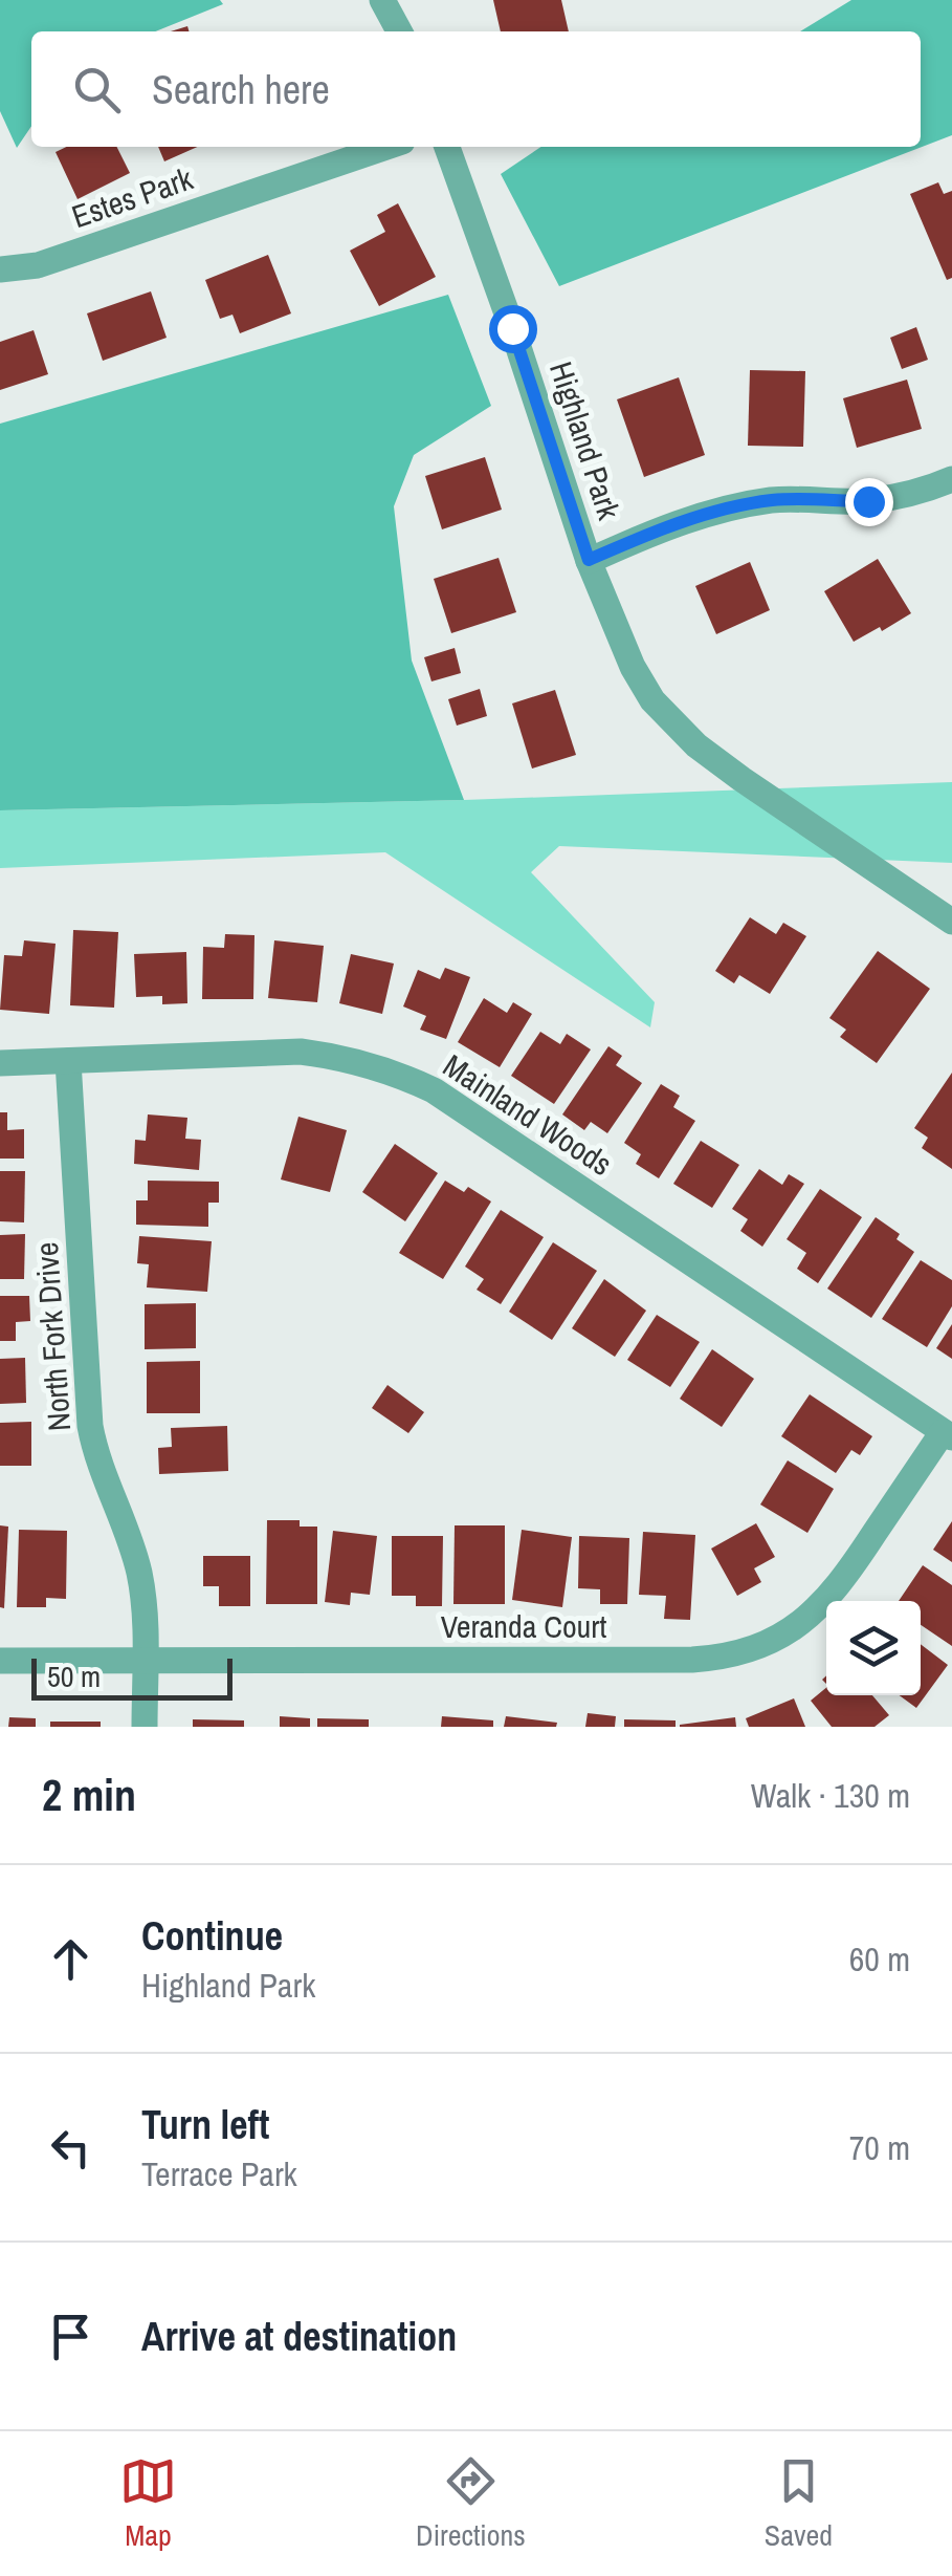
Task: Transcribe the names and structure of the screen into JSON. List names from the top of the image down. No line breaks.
{"streets":{"street":["Estes Park","Highland Park","Mainland Woods","North Fork Drive","Veranda Court"]},"crossings":[["Mainland Woods","North Fork Drive"],["Mainland Woods","Veranda Court"],["North Fork Drive","Veranda Court"]],"scale_bar":"50 m","page":{"search":"Search here","scale":"50 m","heading":["2 min","Walk · 130 m"],"list":[["Continue","Highland Park","60 m"],["Turn left","Terrace Park","70 m"],"Arrive at destination"],"nav":["Map","Directions","Saved"]}}
